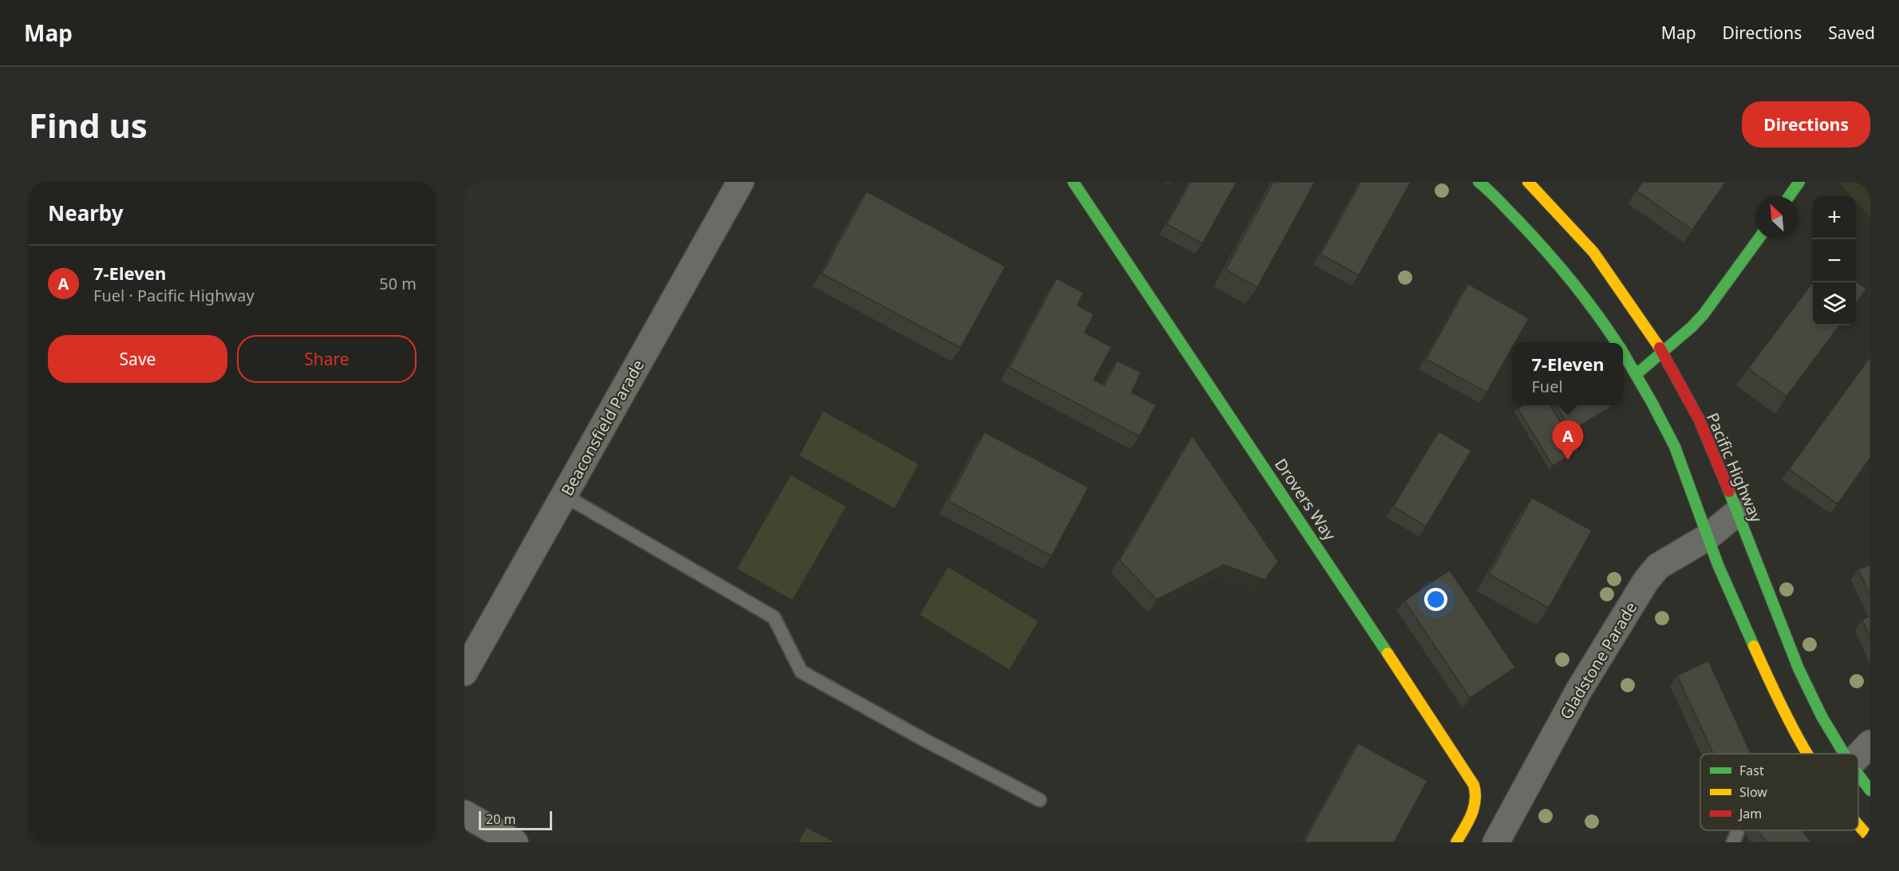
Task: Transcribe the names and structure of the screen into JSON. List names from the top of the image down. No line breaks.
{"streets":{"main road":["Pacific Highway","Drovers Way"],"street":["Beaconsfield Parade","Gladstone Parade"]},"crossings":[["Pacific Highway","Gladstone Parade"]],"legend":["Fast","Slow","Jam"],"scale_bar":"20 m","north":"top left","page":{"header":"Map","nav":["Map","Directions","Saved"],"buttons":["Directions",["Save","Share"]],"title":"Find us","heading":"Nearby","map_buttons":["+","−"],"list":[{"mark":"A","name":"7-Eleven","note":"Fuel · Pacific Highway","value":"50 m"}],"popup":["7-Eleven","Fuel"],"pins":"A","scale":"20 m"}}
